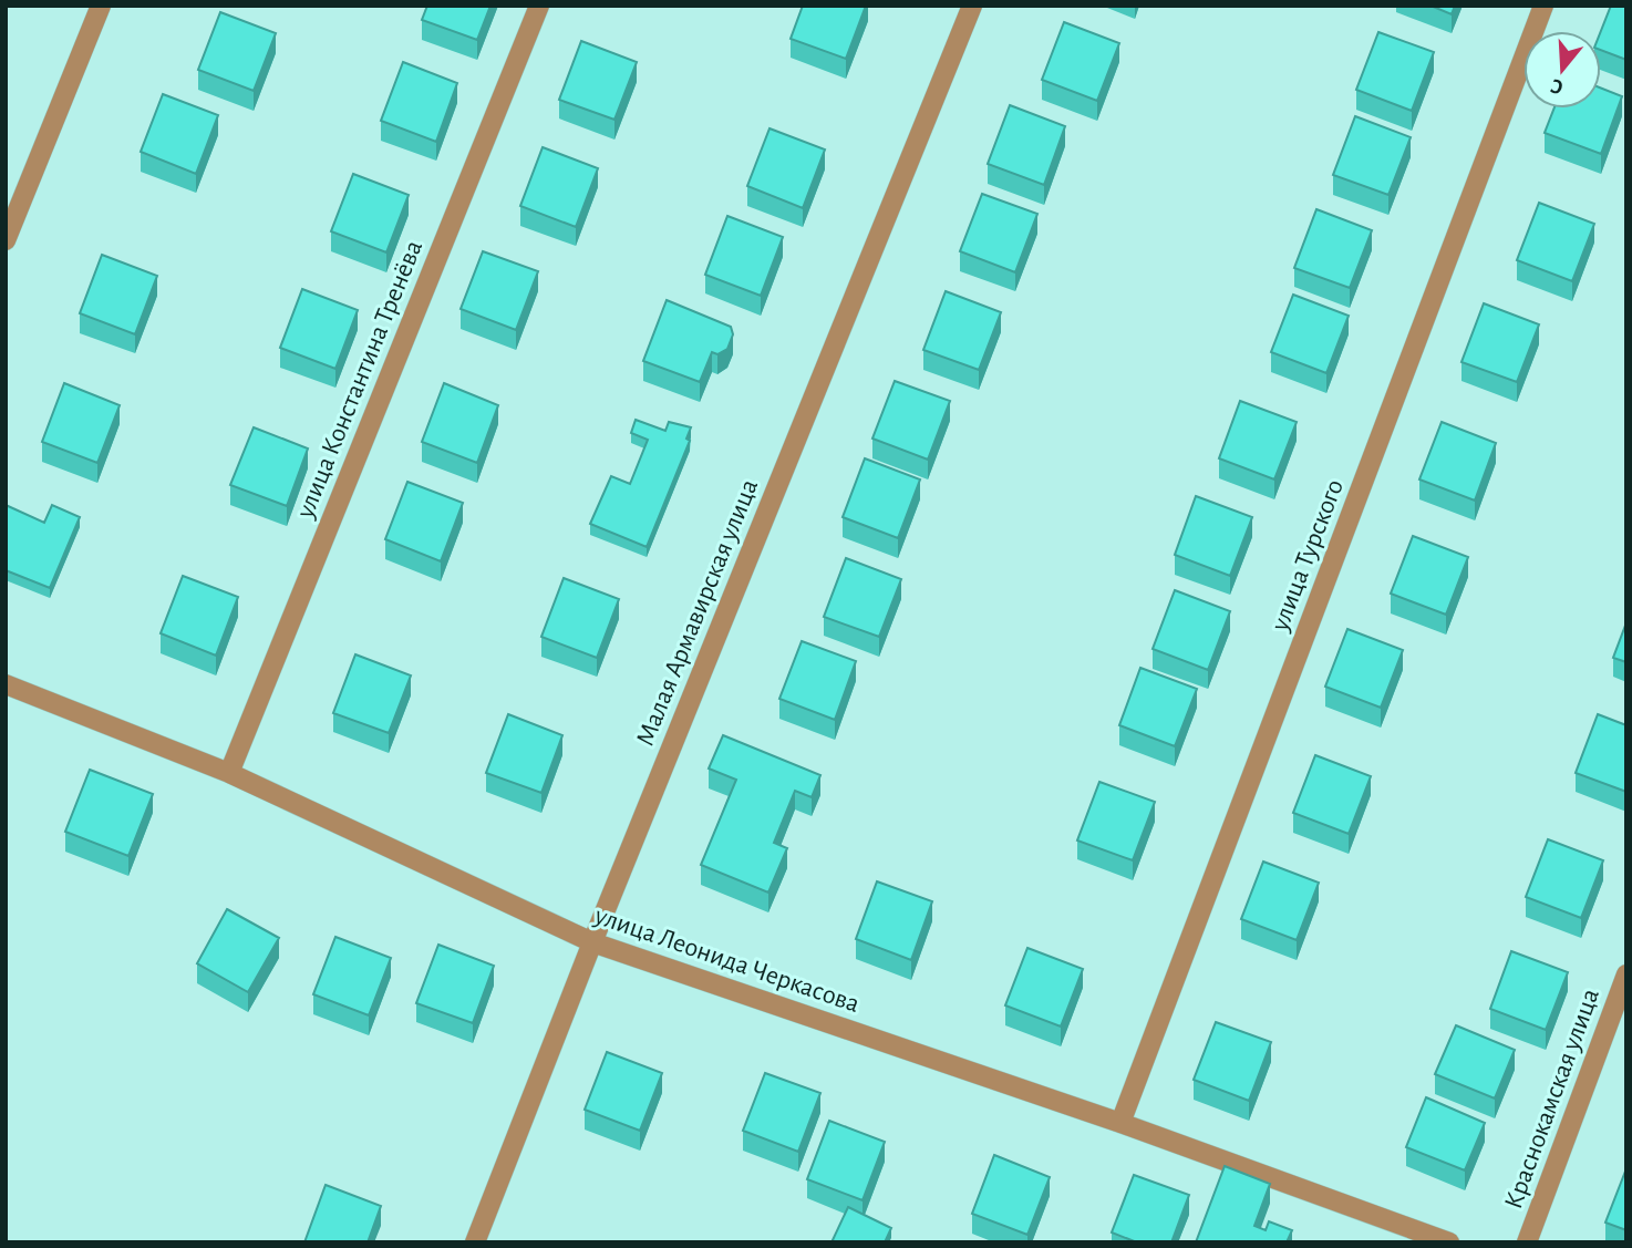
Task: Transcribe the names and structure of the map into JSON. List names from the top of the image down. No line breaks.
{"streets":{"street":["улица Константина Тренёва","улица Турского","Малая Армавирская улица","улица Леонида Черкасова","Краснокамская улица"]},"crossings":[["улица Константина Тренёва","улица Леонида Черкасова"],["улица Турского","улица Леонида Черкасова"],["Малая Армавирская улица","улица Леонида Черкасова"]],"north":"bottom"}
